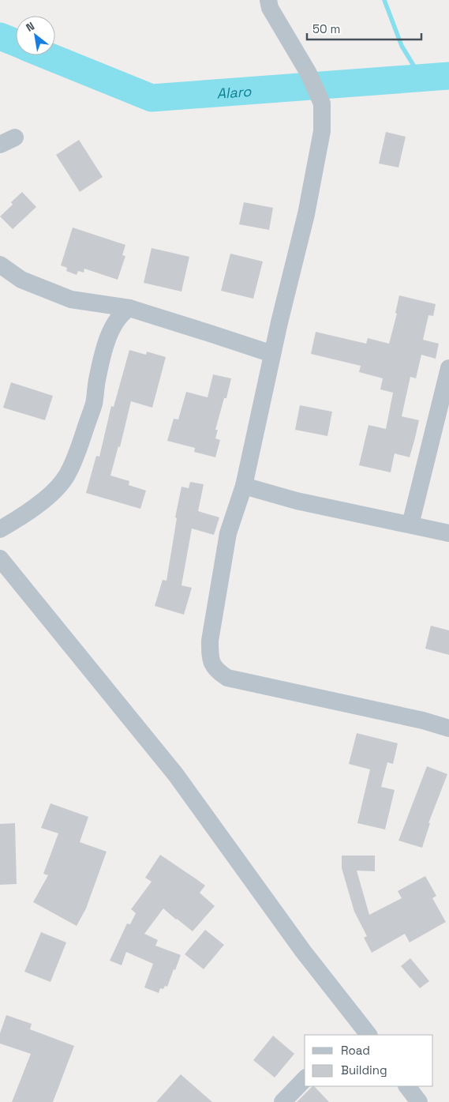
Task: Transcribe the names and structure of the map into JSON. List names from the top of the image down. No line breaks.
{"water":["Alaro"],"legend":["Road","Building"],"scale_bar":"50 m","north":"top left"}
